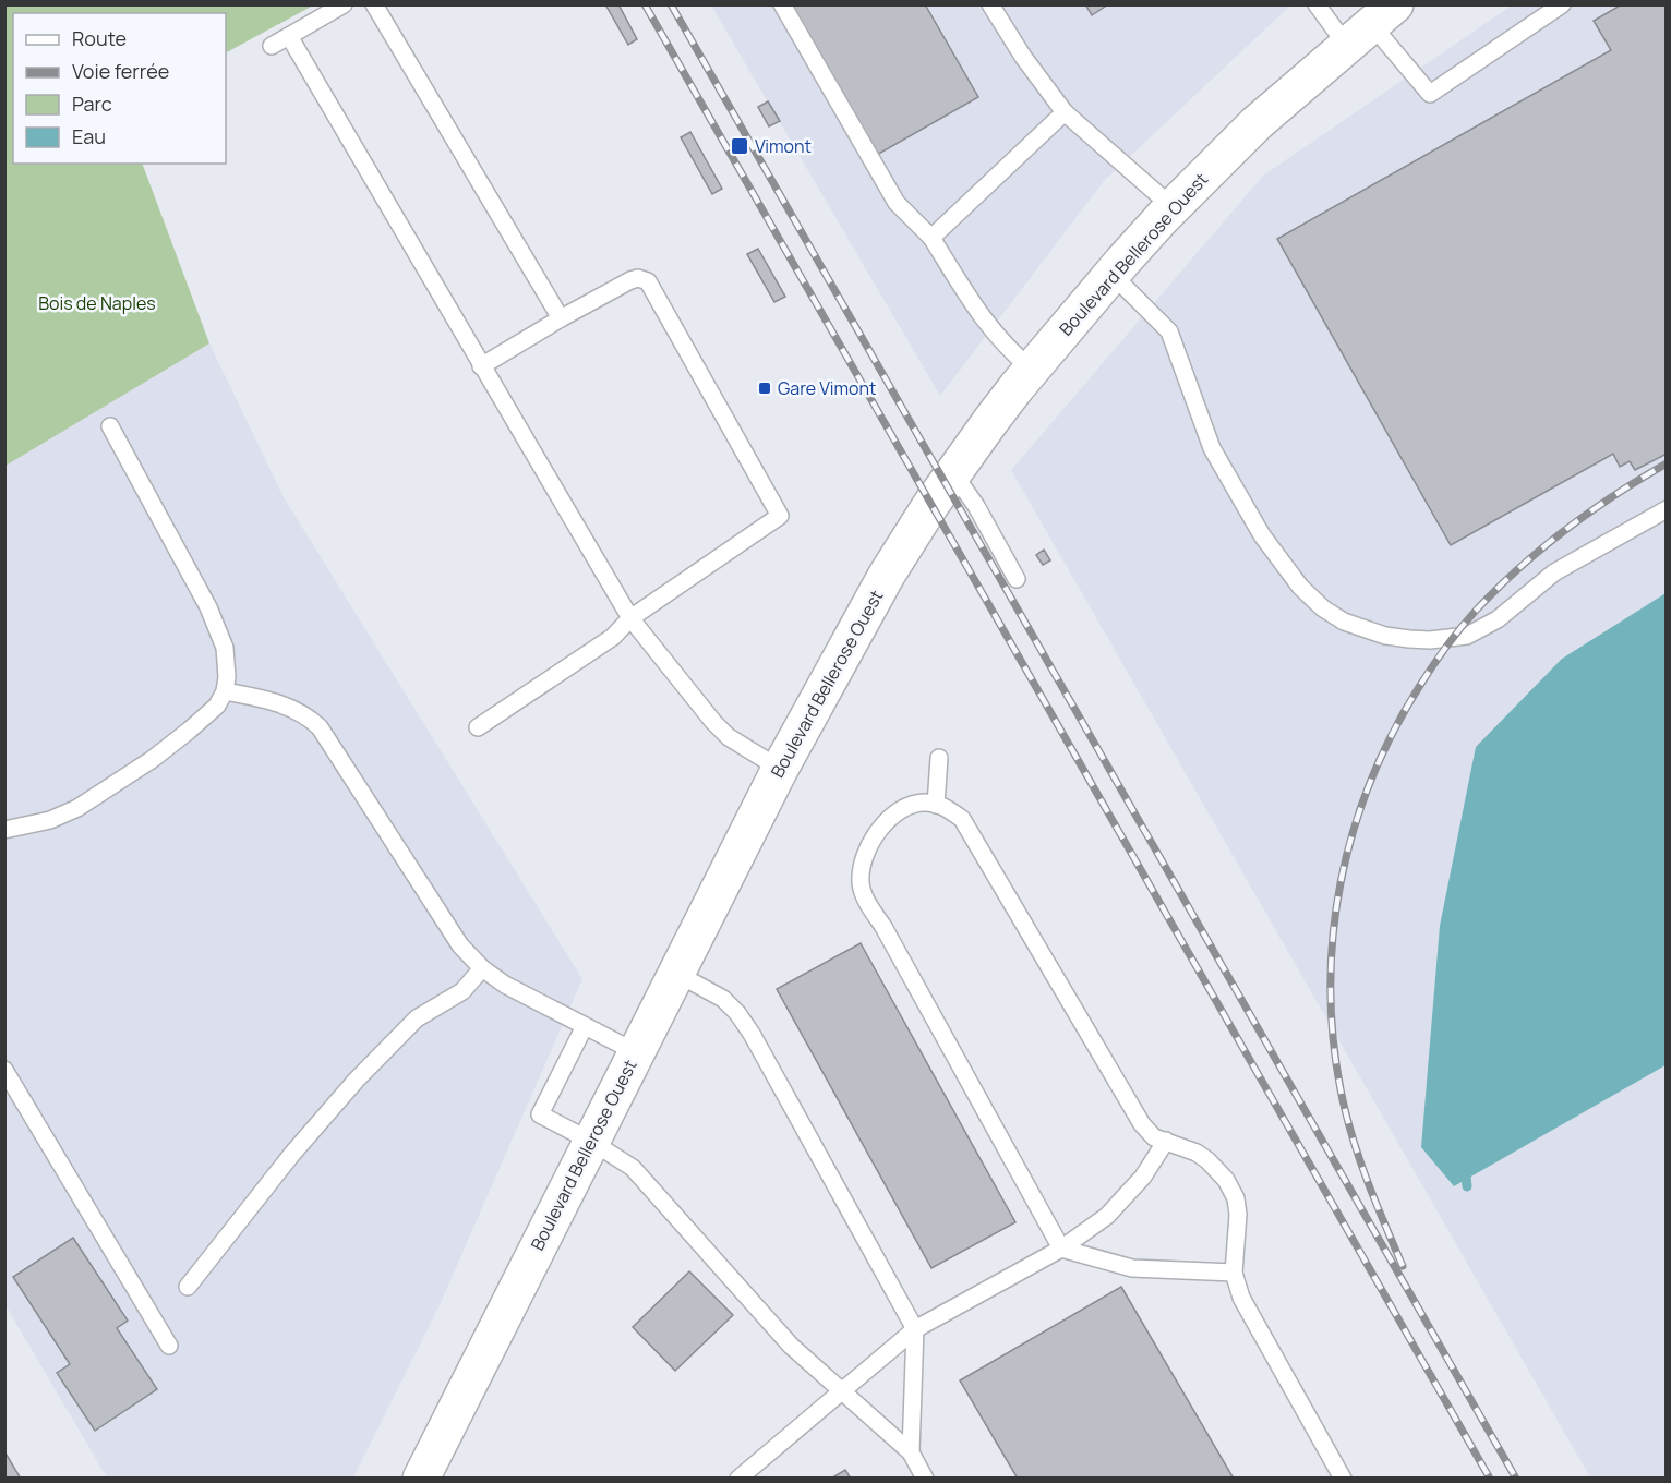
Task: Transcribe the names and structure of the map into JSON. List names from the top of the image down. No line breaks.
{"streets":{"street":["Boulevard Bellerose Ouest"]},"parks":["Bois de Naples"],"places":{"transit":["Vimont","Gare Vimont"]},"legend":["Route","Voie ferrée","Parc","Eau"]}
